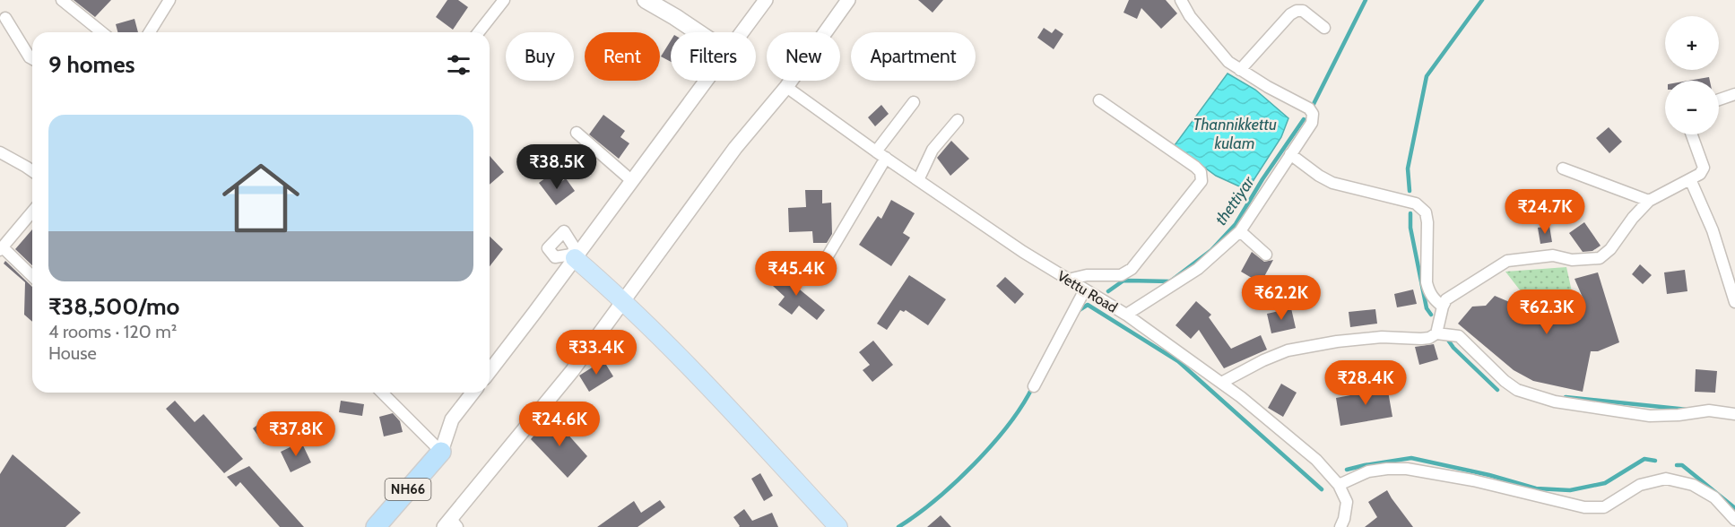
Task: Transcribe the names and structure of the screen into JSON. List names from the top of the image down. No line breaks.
{"streets":{"highway":["NH66"],"street":["Vettu Road"]},"water":["Thannikkettu kulam","thettiyar"],"page":{"map_buttons":["+","−"],"chip":["Buy","Rent","Filters","New","Apartment"],"heading":"9 homes","list":[{"name":"₹38,500/mo","note":"4 rooms · 120 m² · House"}],"price":["₹38.5K","₹24.7K","₹45.4K","₹62.2K","₹62.3K","₹33.4K","₹28.4K","₹24.6K","₹37.8K"]}}
